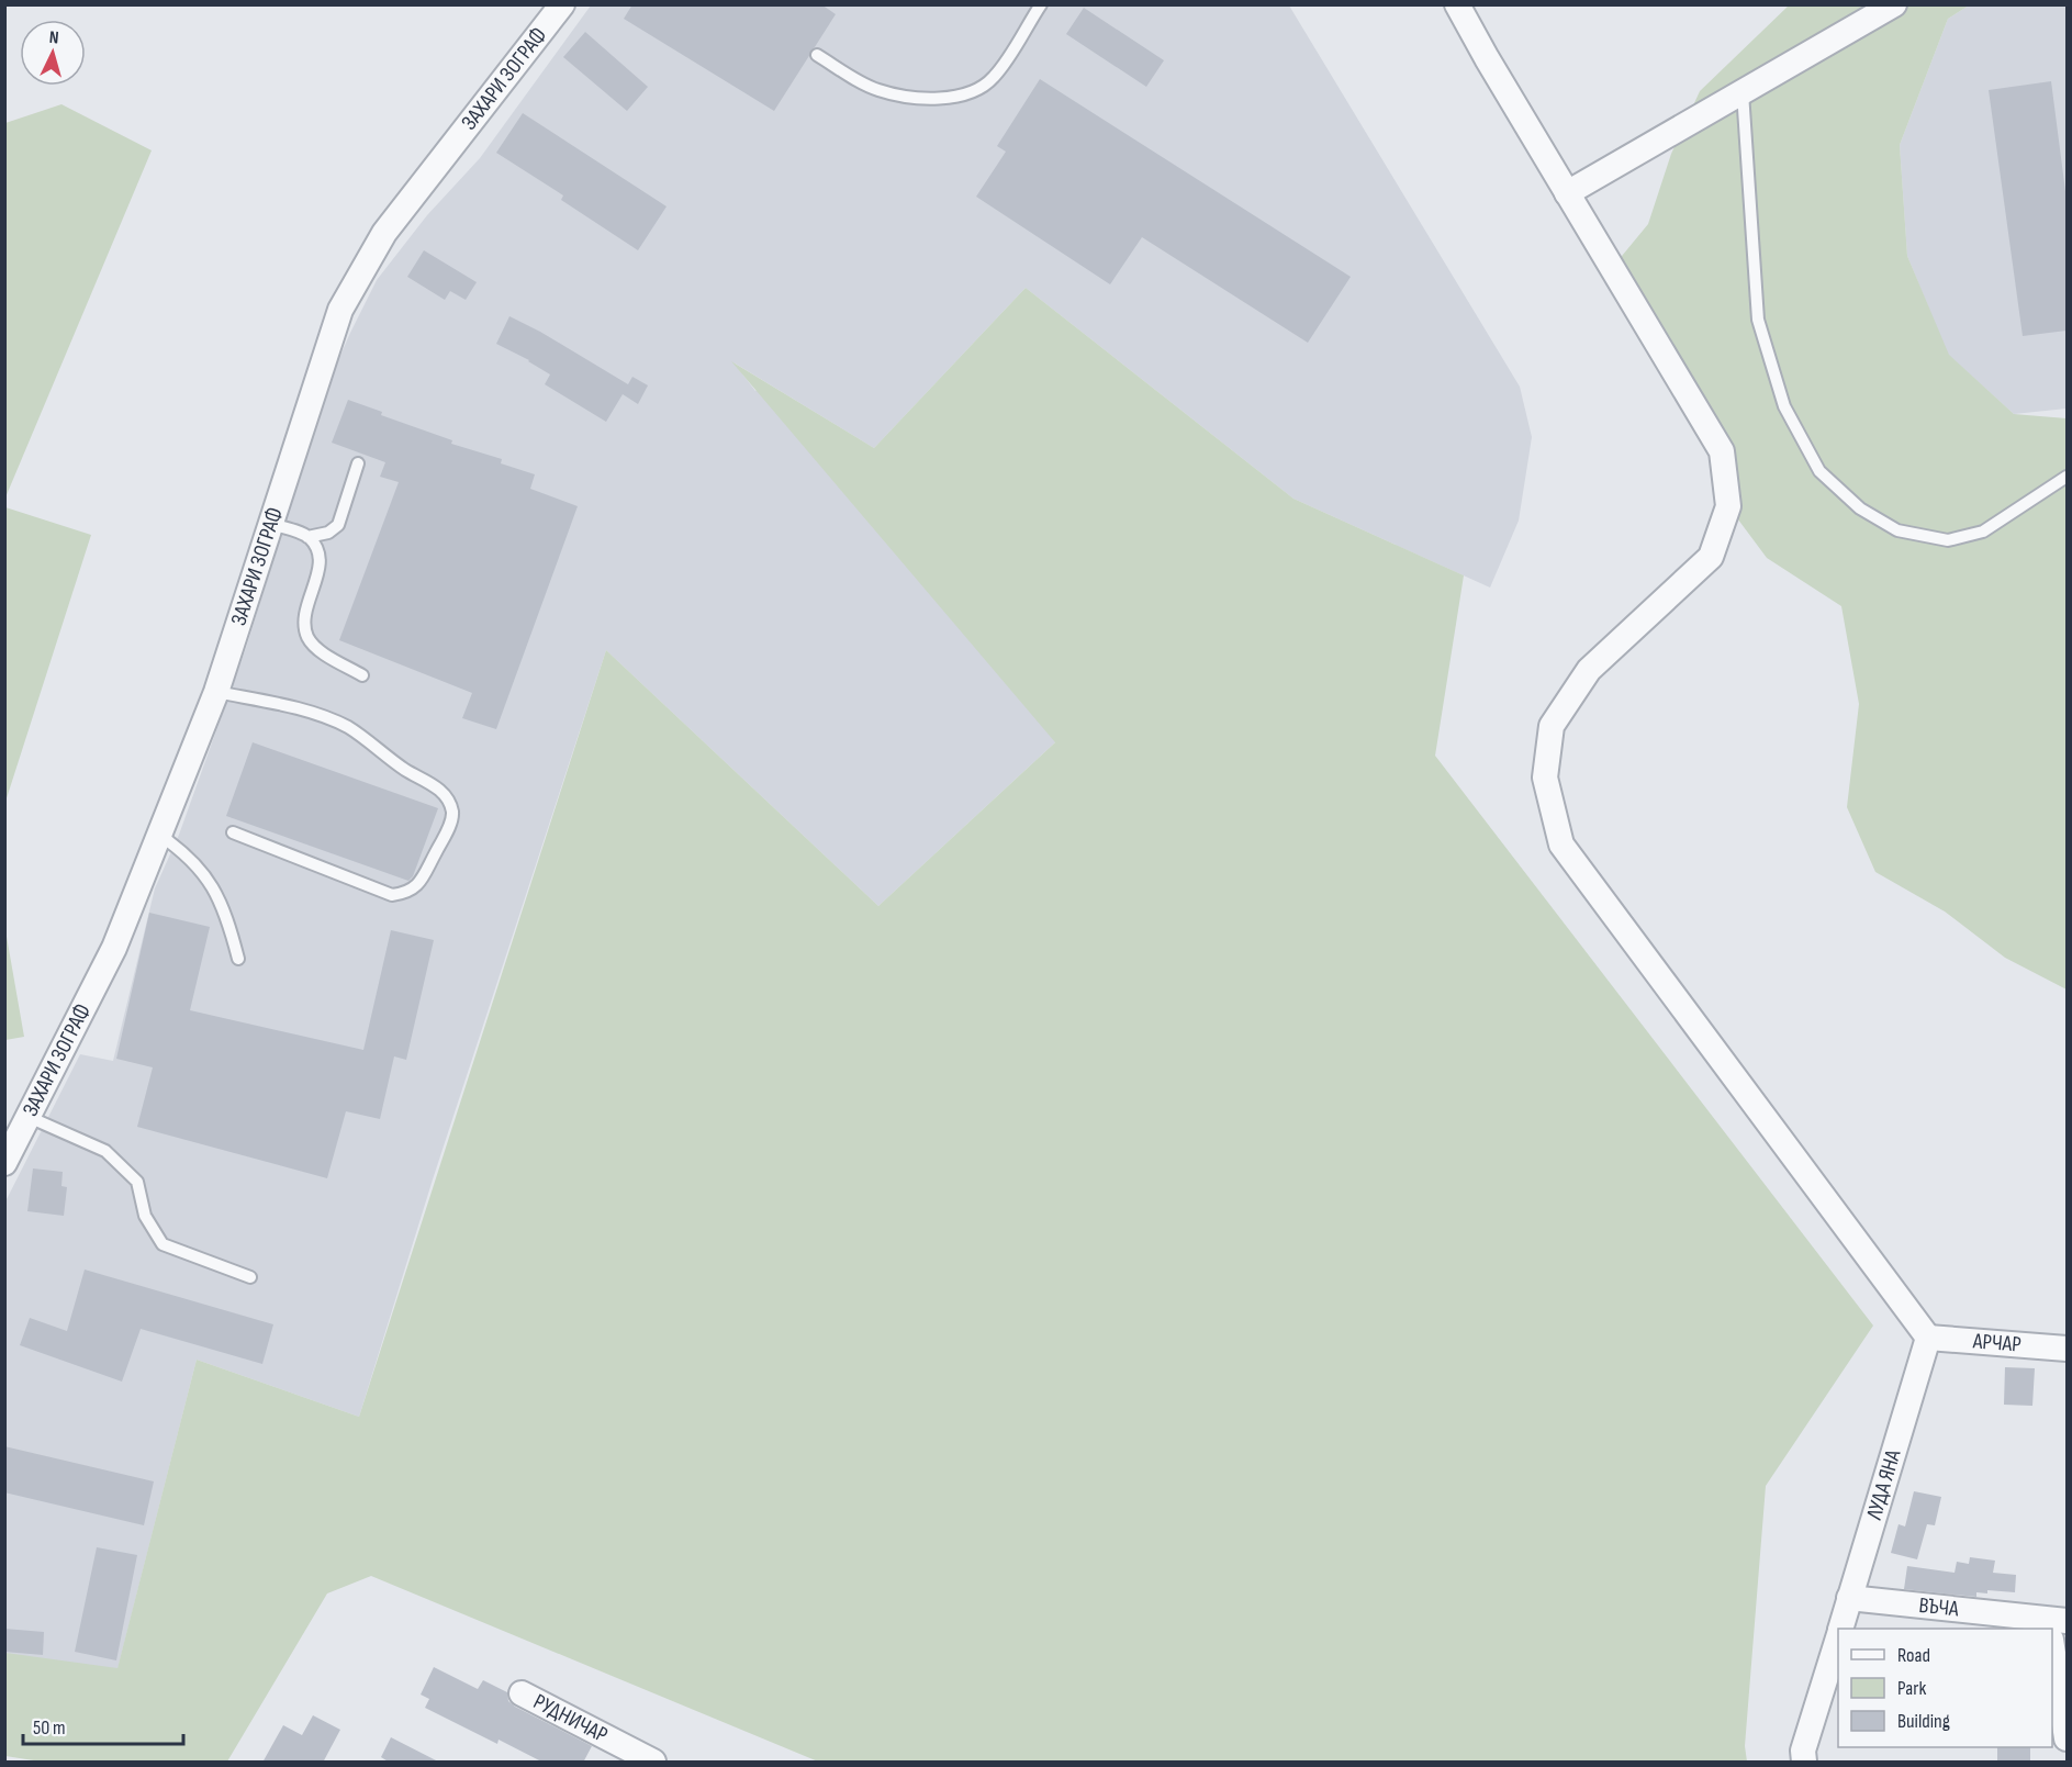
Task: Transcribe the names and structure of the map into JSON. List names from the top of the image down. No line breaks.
{"streets":{"street":["ЗАХАРИ ЗОГРАФ","АРЧАР","ЛУДА ЯНА","ВЪЧА","РУДНИЧАР"]},"crossings":[["АРЧАР","ЛУДА ЯНА"],["ЛУДА ЯНА","ВЪЧА"]],"legend":["Road","Park","Building"],"scale_bar":"50 m","north":"top"}
